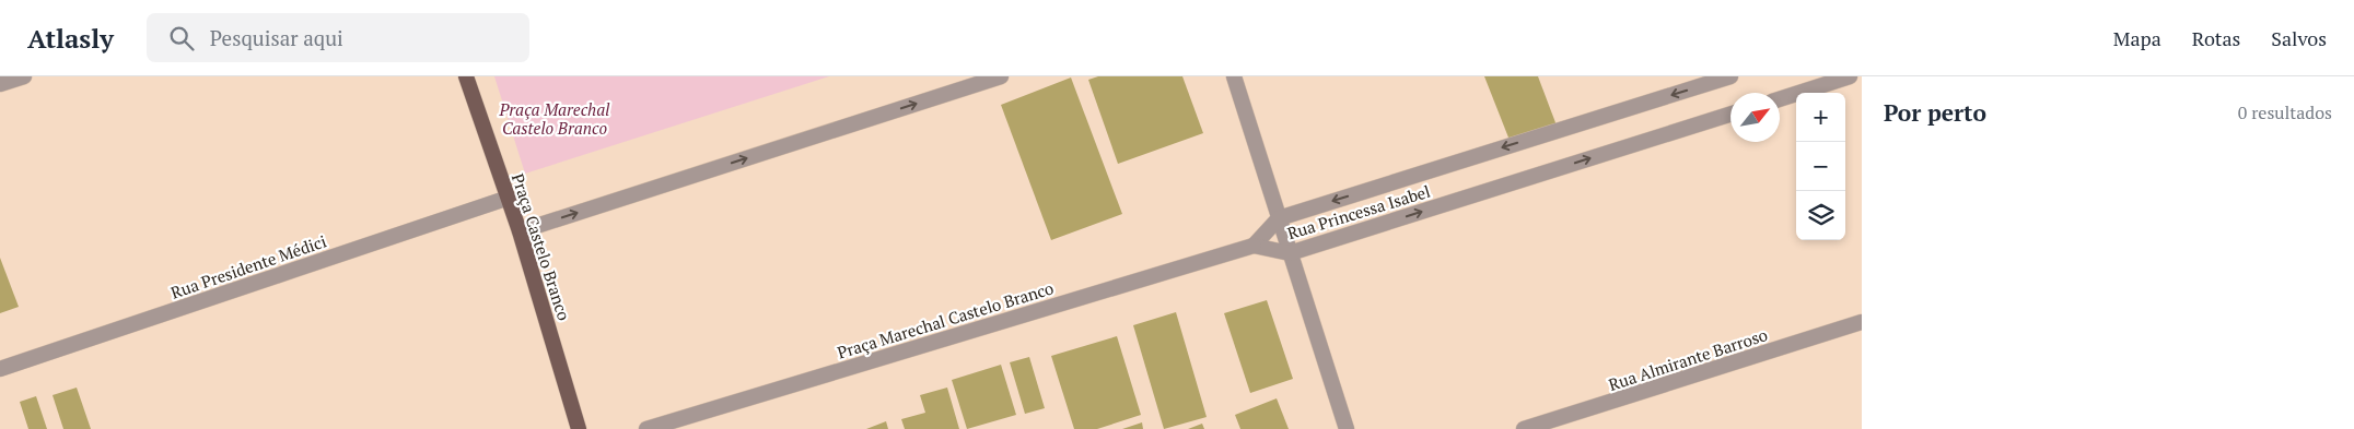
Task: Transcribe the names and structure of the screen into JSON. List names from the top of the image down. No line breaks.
{"streets":{"main road":["Praça Castelo Branco"],"street":["Rua Princessa Isabel","Rua Presidente Médici","Praça Marechal Castelo Branco","Rua Almirante Barroso"]},"crossings":[["Rua Princessa Isabel","Praça Marechal Castelo Branco"],["Praça Castelo Branco","Rua Presidente Médici"]],"parks":["Praça Marechal Castelo Branco"],"north":"top right","page":{"header":"Atlasly","search":"Pesquisar aqui","nav":["Mapa","Rotas","Salvos"],"heading":["Por perto","0 resultados"],"map_buttons":["+","−"]}}
